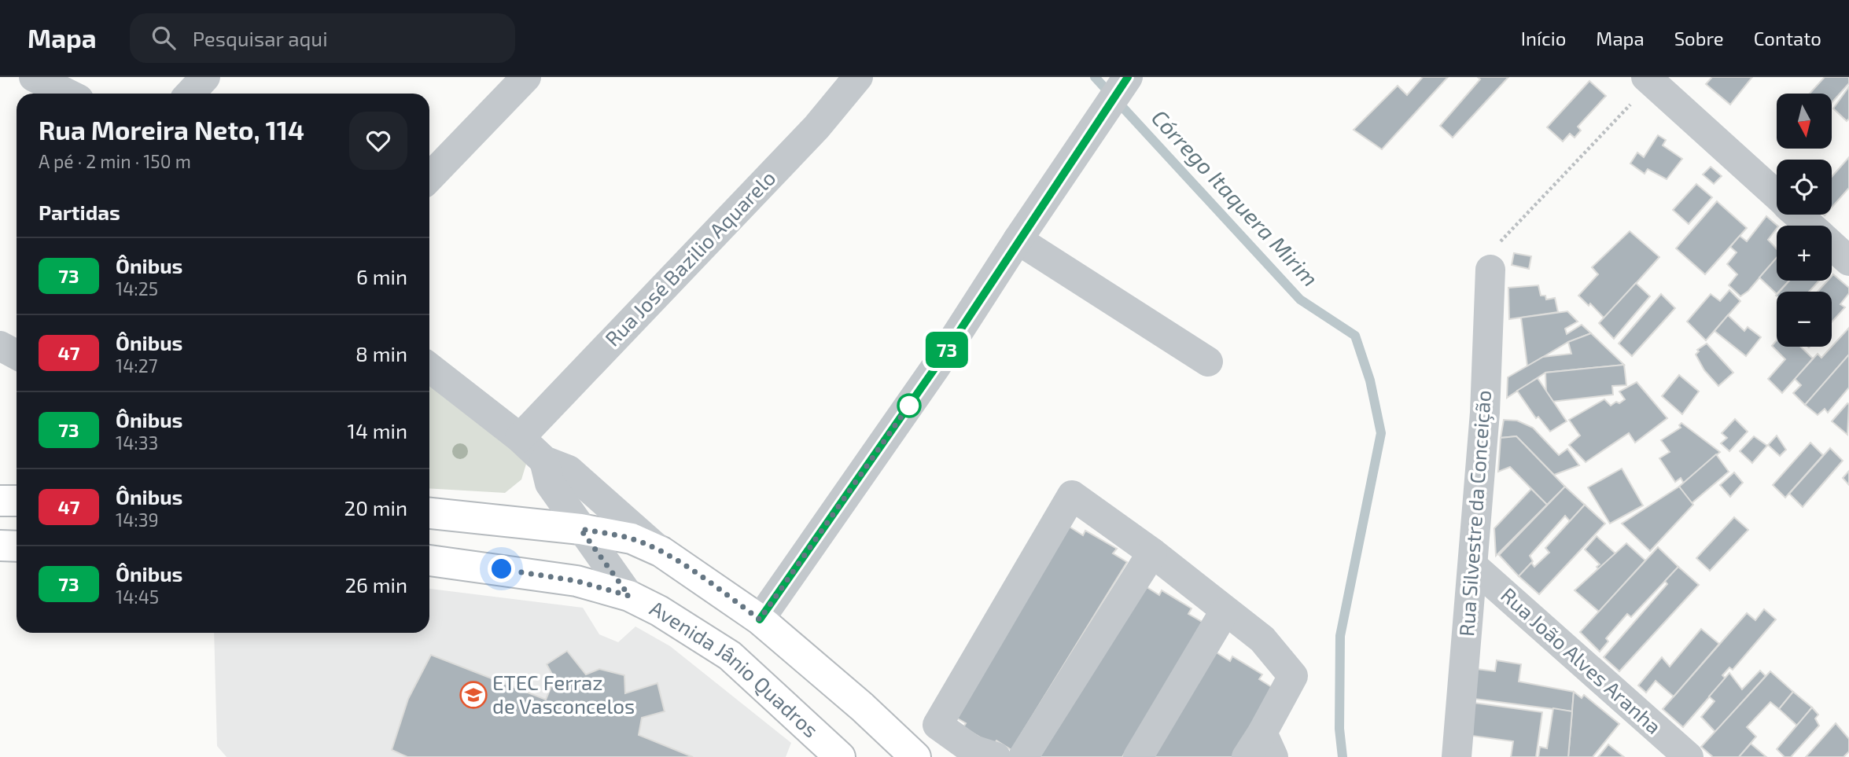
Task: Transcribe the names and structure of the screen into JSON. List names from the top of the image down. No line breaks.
{"streets":{"main road":["Avenida Jânio Quadros"],"street":["Rua José Bazilio Aquarelo","Rua Silvestre da Conceição","Rua João Alves Aranha"]},"crossings":[["Rua Silvestre da Conceição","Rua João Alves Aranha"]],"water":["Córrego Itaquera Mirim"],"places":{"school or university":["ETEC Ferraz de Vasconcelos"]},"lines":["bus line 73"],"north":"bottom","page":{"header":"Mapa","search":"Pesquisar aqui","nav":["Início","Mapa","Sobre","Contato"],"on_map":"73","map_buttons":["+","−"],"heading":[["Rua Moreira Neto, 114","A pé · 2 min · 150 m"],"Partidas"],"list":[{"mark":"73","name":"Ônibus","note":"14:25","value":"6 min"},{"mark":"47","name":"Ônibus","note":"14:27","value":"8 min"},{"mark":"73","name":"Ônibus","note":"14:33","value":"14 min"},{"mark":"47","name":"Ônibus","note":"14:39","value":"20 min"},{"mark":"73","name":"Ônibus","note":"14:45","value":"26 min"}]}}
